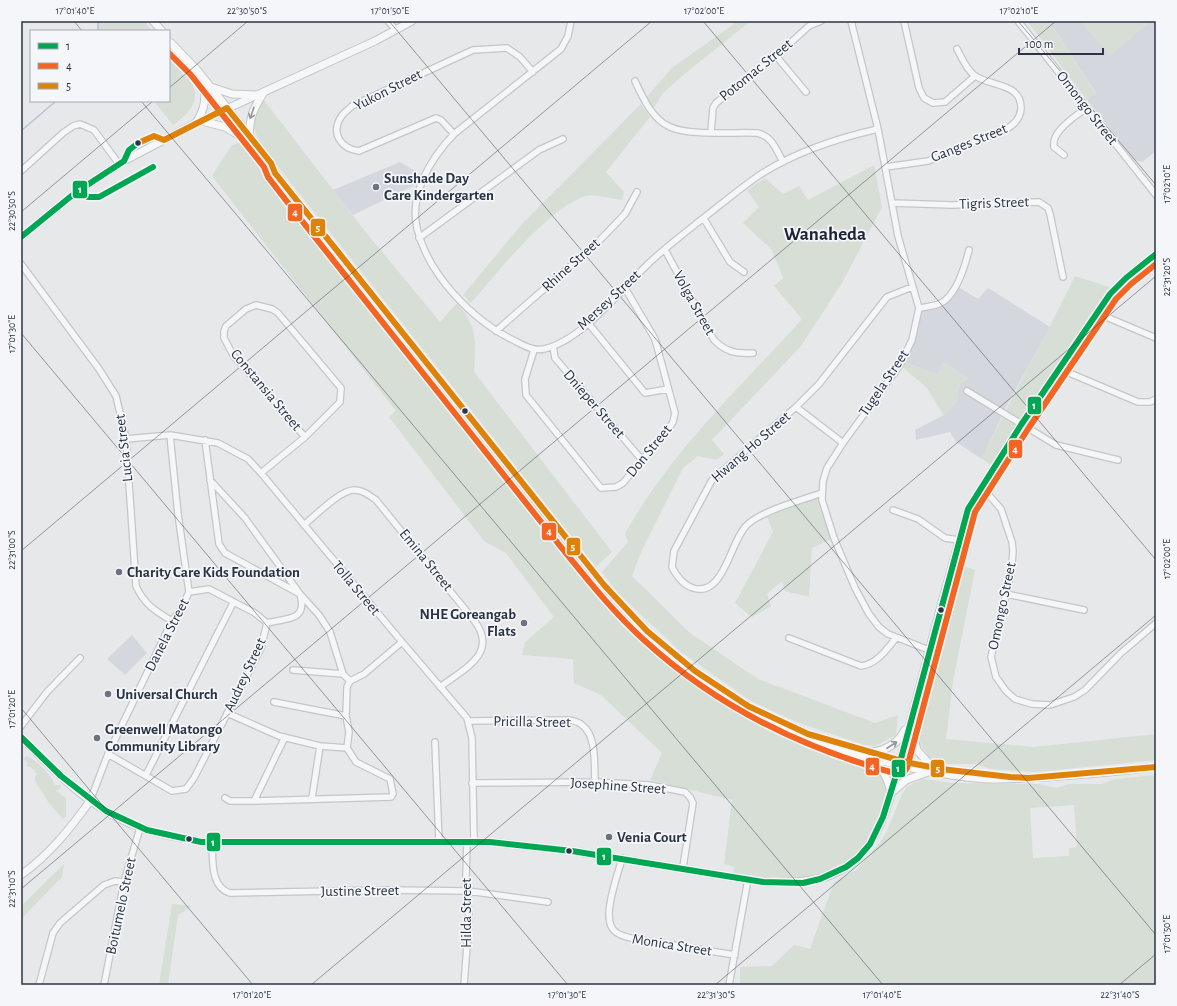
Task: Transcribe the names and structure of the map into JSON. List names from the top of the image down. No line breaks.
{"streets":{"street":["Potomac Street","Yukon Street","Omongo Street","Ganges Street","Tigris Street","Rhine Street","Mersey Street","Volga Street","Tugela Street","Constansia Street","Dnieper Street","Hwang Ho Street","Lucia Street","Don Street","Emina Street","Tolla Street","Danela Street","Audrey Street","Pricilla Street","Josephine Street","Justine Street","Boitumelo Street","Hilda Street","Monica Street"]},"crossings":[["Mersey Street","Volga Street"],["Mersey Street","Dnieper Street"],["Mersey Street","Don Street"],["Tugela Street","Hwang Ho Street"],["Constansia Street","Tolla Street"],["Dnieper Street","Don Street"],["Lucia Street","Tolla Street"],["Lucia Street","Danela Street"],["Emina Street","Tolla Street"],["Tolla Street","Danela Street"],["Tolla Street","Pricilla Street"],["Tolla Street","Josephine Street"],["Tolla Street","Hilda Street"],["Danela Street","Audrey Street"],["Pricilla Street","Josephine Street"],["Justine Street","Hilda Street"]],"districts":["Wanaheda"],"places":["Sunshade Day Care Kindergarten","Charity Care Kids Foundation","NHE Goreangab Flats","Universal Church","Greenwell Matongo Community Library","Venia Court"],"lines":["transit line 4","transit line 5","transit line 1"],"legend":["1","4","5"],"scale_bar":"100 m","coordinates":["17°01'40\"E","22°30'50\"S","17°01'50\"E","17°02'00\"E","17°02'10\"E","22°31'20\"S","17°01'30\"E","22°31'00\"S","17°01'20\"E","22°31'10\"S","22°31'30\"S","22°31'40\"S"]}
